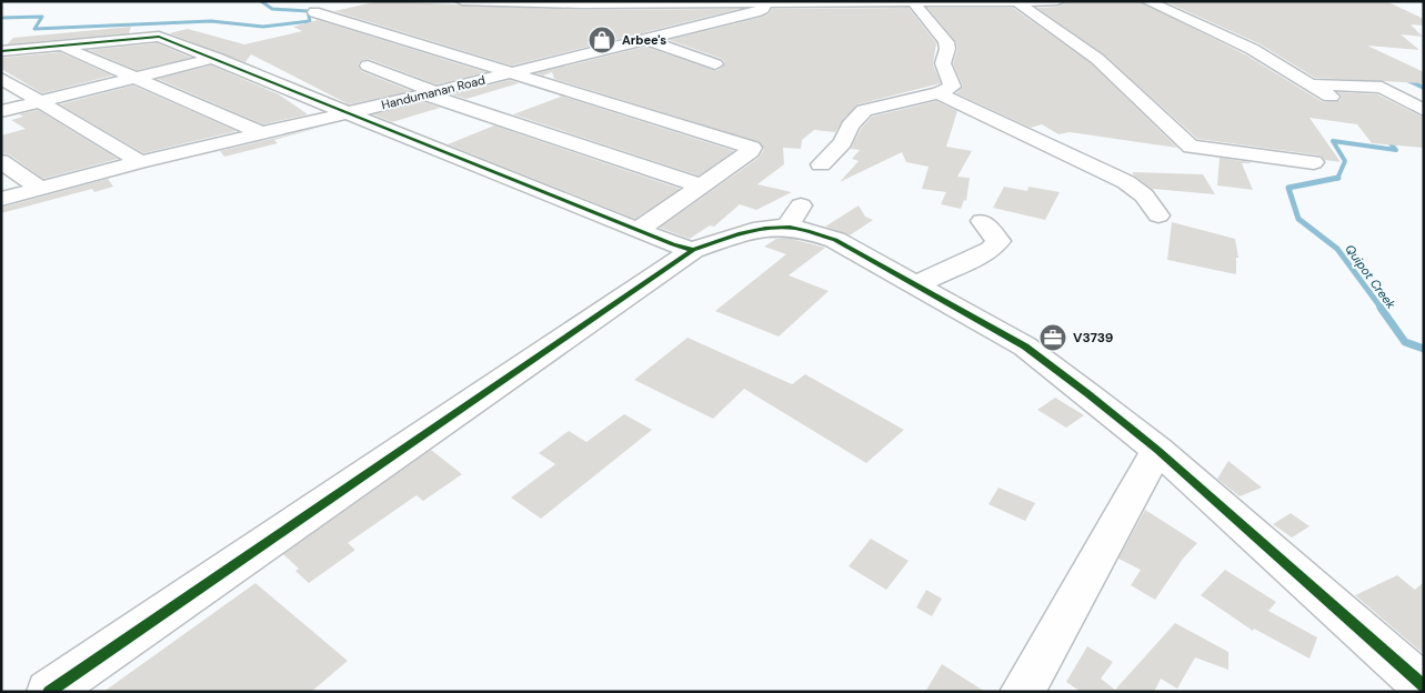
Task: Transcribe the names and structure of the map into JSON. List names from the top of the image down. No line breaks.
{"streets":{"street":["Handumanan Road"]},"water":["Quipot Creek"],"places":{"shop":["Arbee's"],"office":["V3739"]}}
